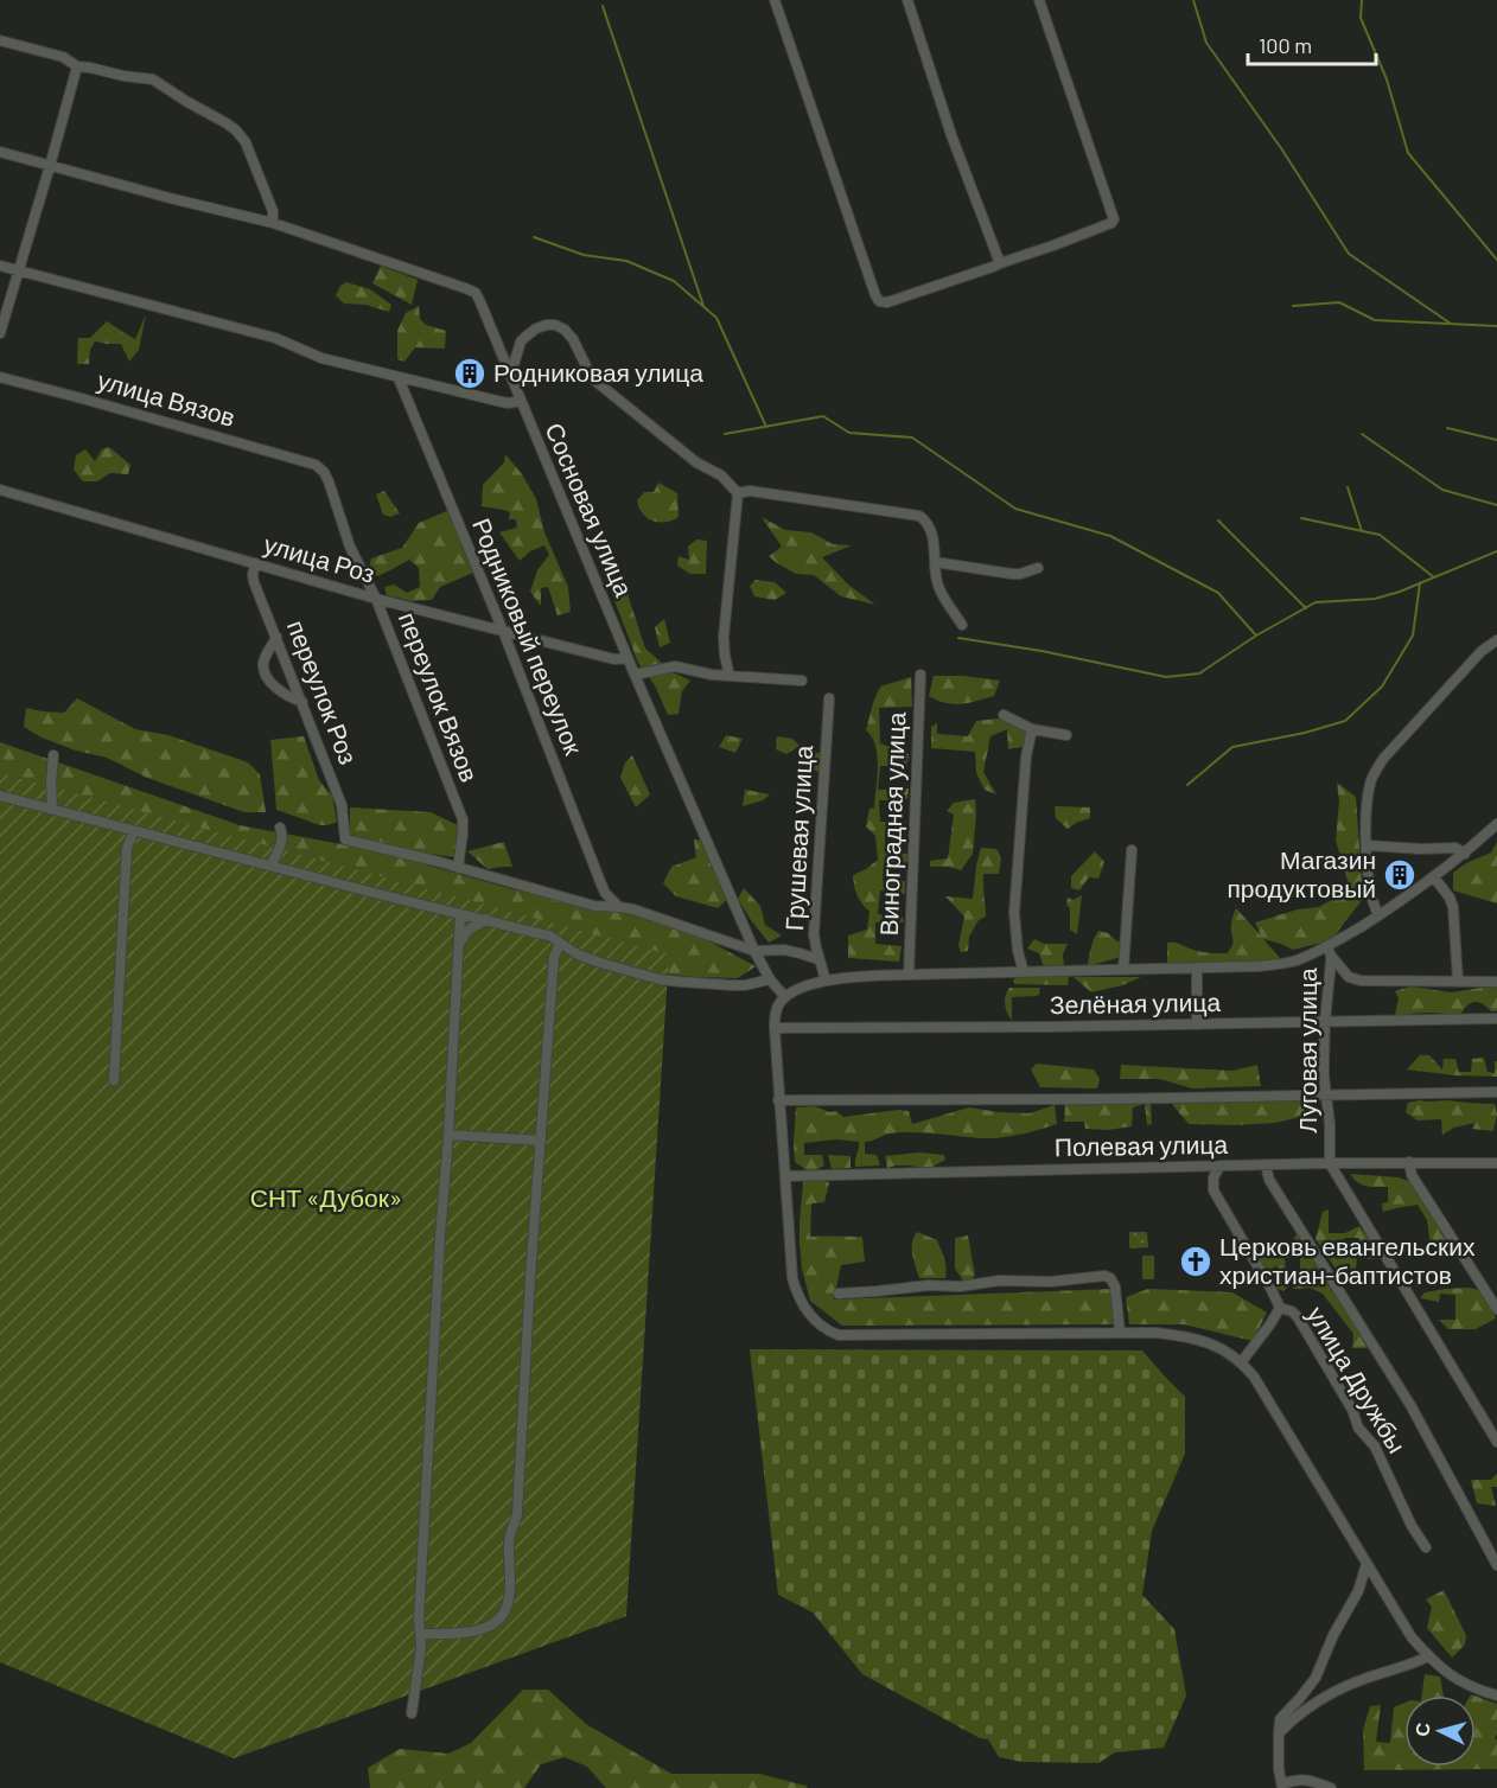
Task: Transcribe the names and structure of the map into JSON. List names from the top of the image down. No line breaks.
{"streets":{"street":["улица Вязов","Сосновая улица","улица Роз","Родниковый переулок","переулок Роз","переулок Вязов","Виноградная улица","Грушевая улица","Зелёная улица","Луговая улица","Полевая улица","улица Дружбы"]},"crossings":[["улица Вязов","переулок Вязов"],["Сосновая улица","улица Роз"],["улица Роз","Родниковый переулок"],["улица Роз","переулок Роз"],["улица Роз","переулок Вязов"],["переулок Роз","переулок Вязов"],["Зелёная улица","Луговая улица"],["Луговая улица","Полевая улица"],["Полевая улица","улица Дружбы"]],"parks":["СНТ «Дубок»"],"places":{"building":["Родниковая улица","Магазин продуктовый"],"church":["Церковь евангельских христиан-баптистов"]},"scale_bar":"100 m","north":"left"}
